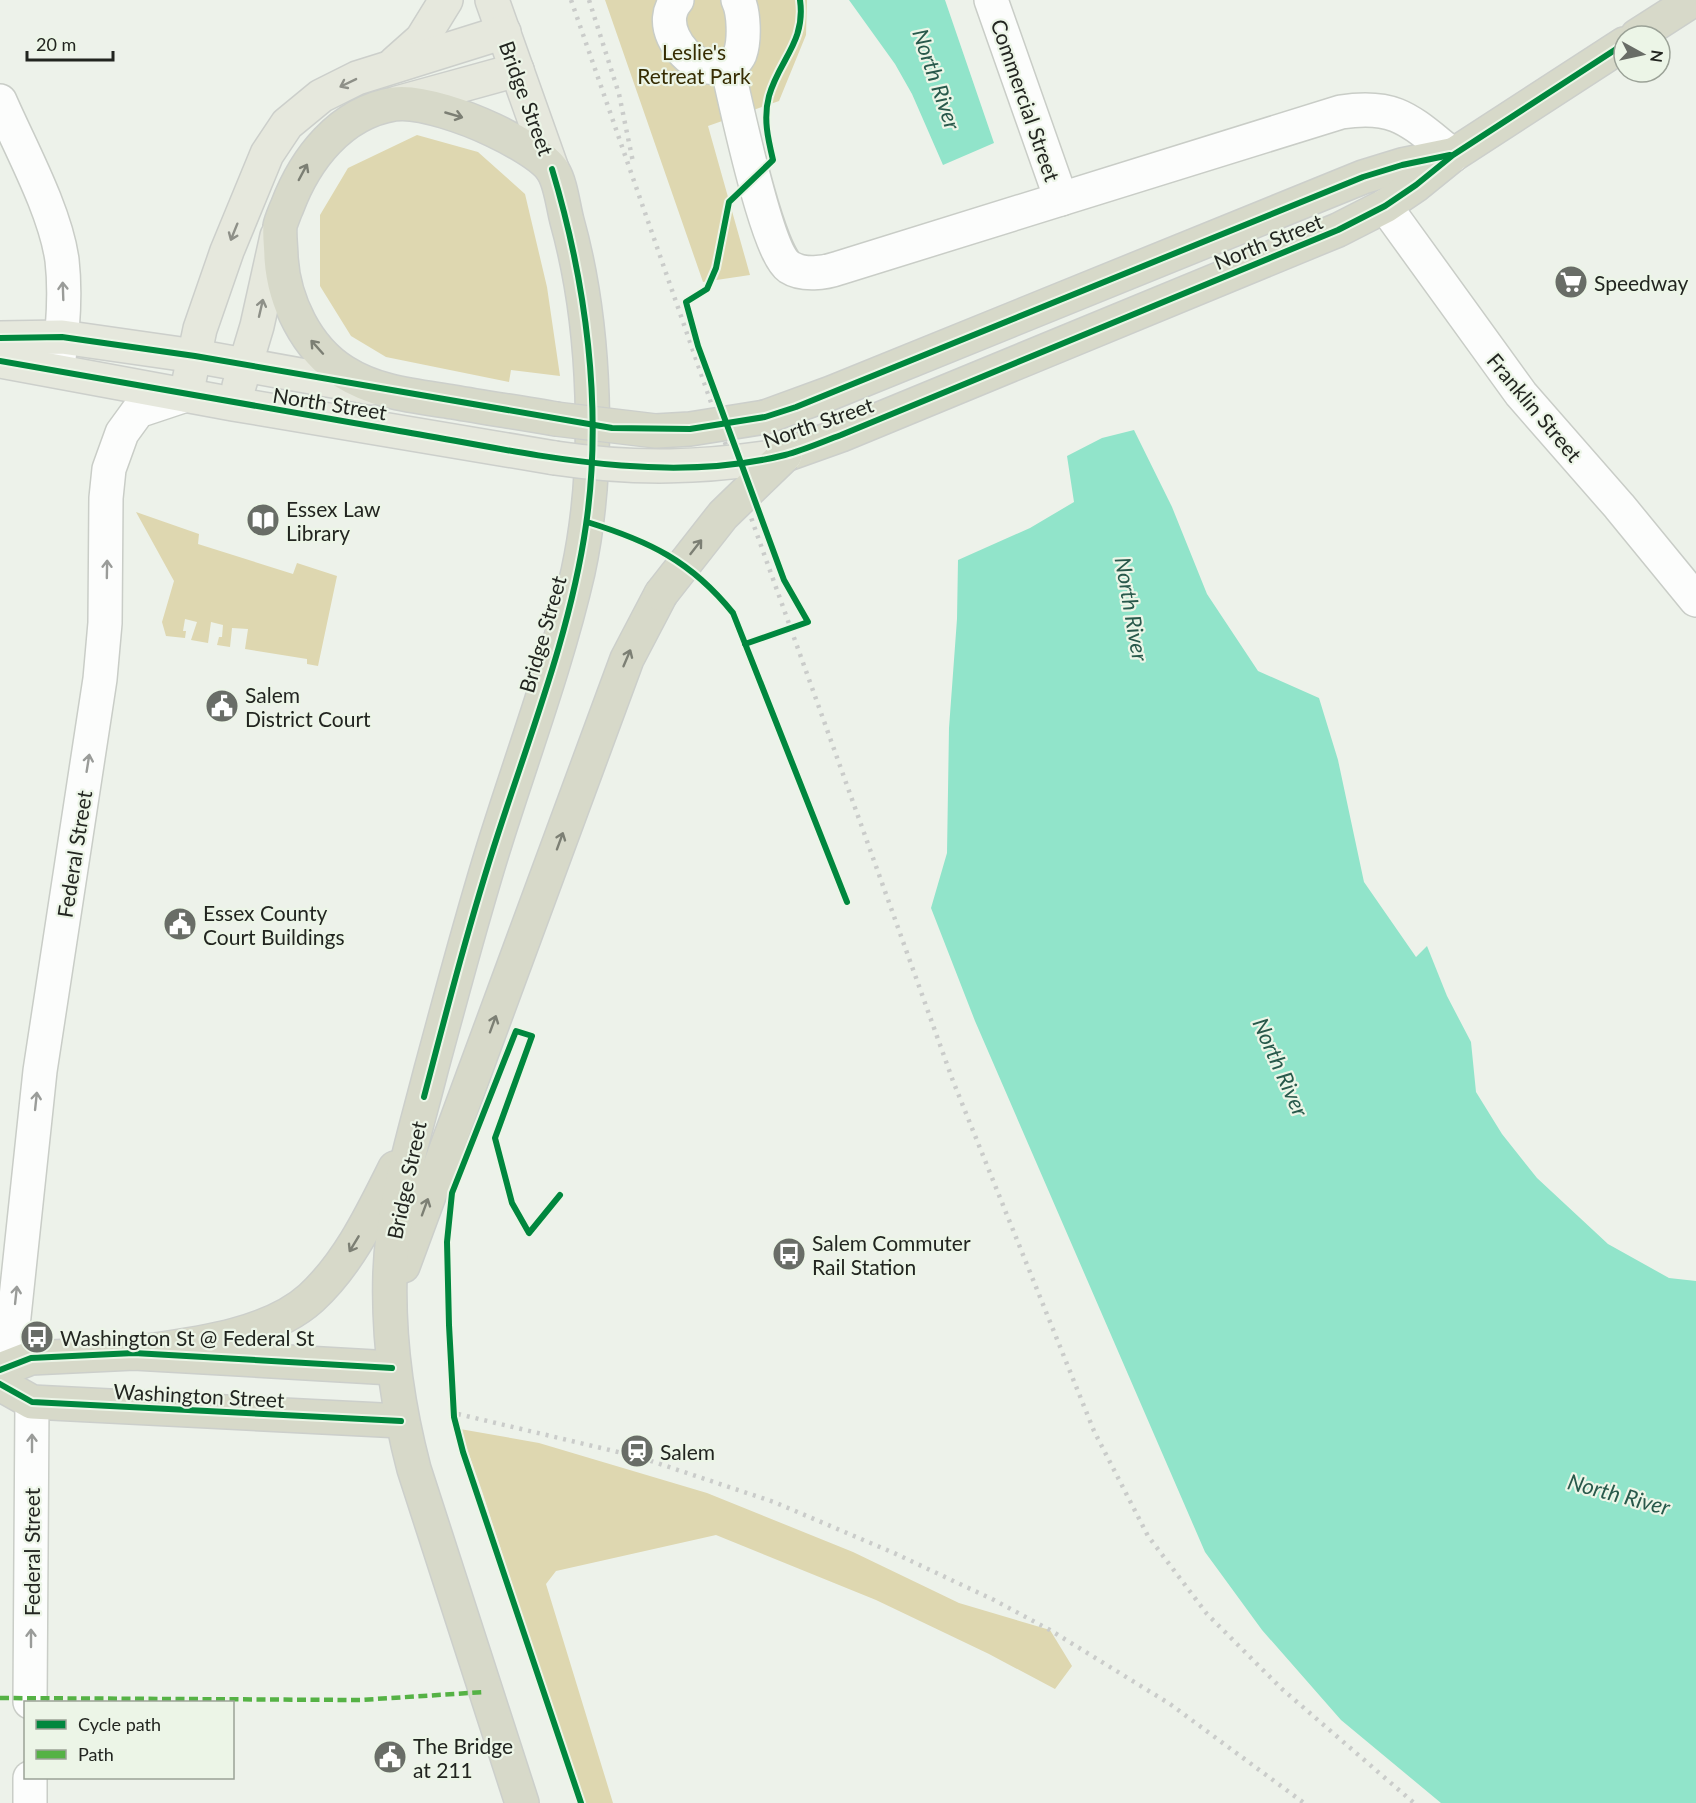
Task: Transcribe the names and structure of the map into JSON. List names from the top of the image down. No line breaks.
{"streets":{"highway":["Bridge Street","North Street","Washington Street"],"street":["Commercial Street","Franklin Street","Federal Street"]},"crossings":[["Bridge Street","Washington Street"],["North Street","Franklin Street"],["North Street","Federal Street"],["Federal Street","Washington Street"]],"one_way":["Federal Street"],"water":["North River"],"parks":["Leslie's Retreat Park"],"places":{"supermarket":["Speedway"],"library":["Essex Law Library"],"public building":["Salem District Court","Essex County Court Buildings","The Bridge at 211"],"bus stop":["Salem Commuter Rail Station","Washington St @ Federal St"],"station":["Salem"]},"legend":["Cycle path","Path"],"scale_bar":"20 m","north":"right"}
